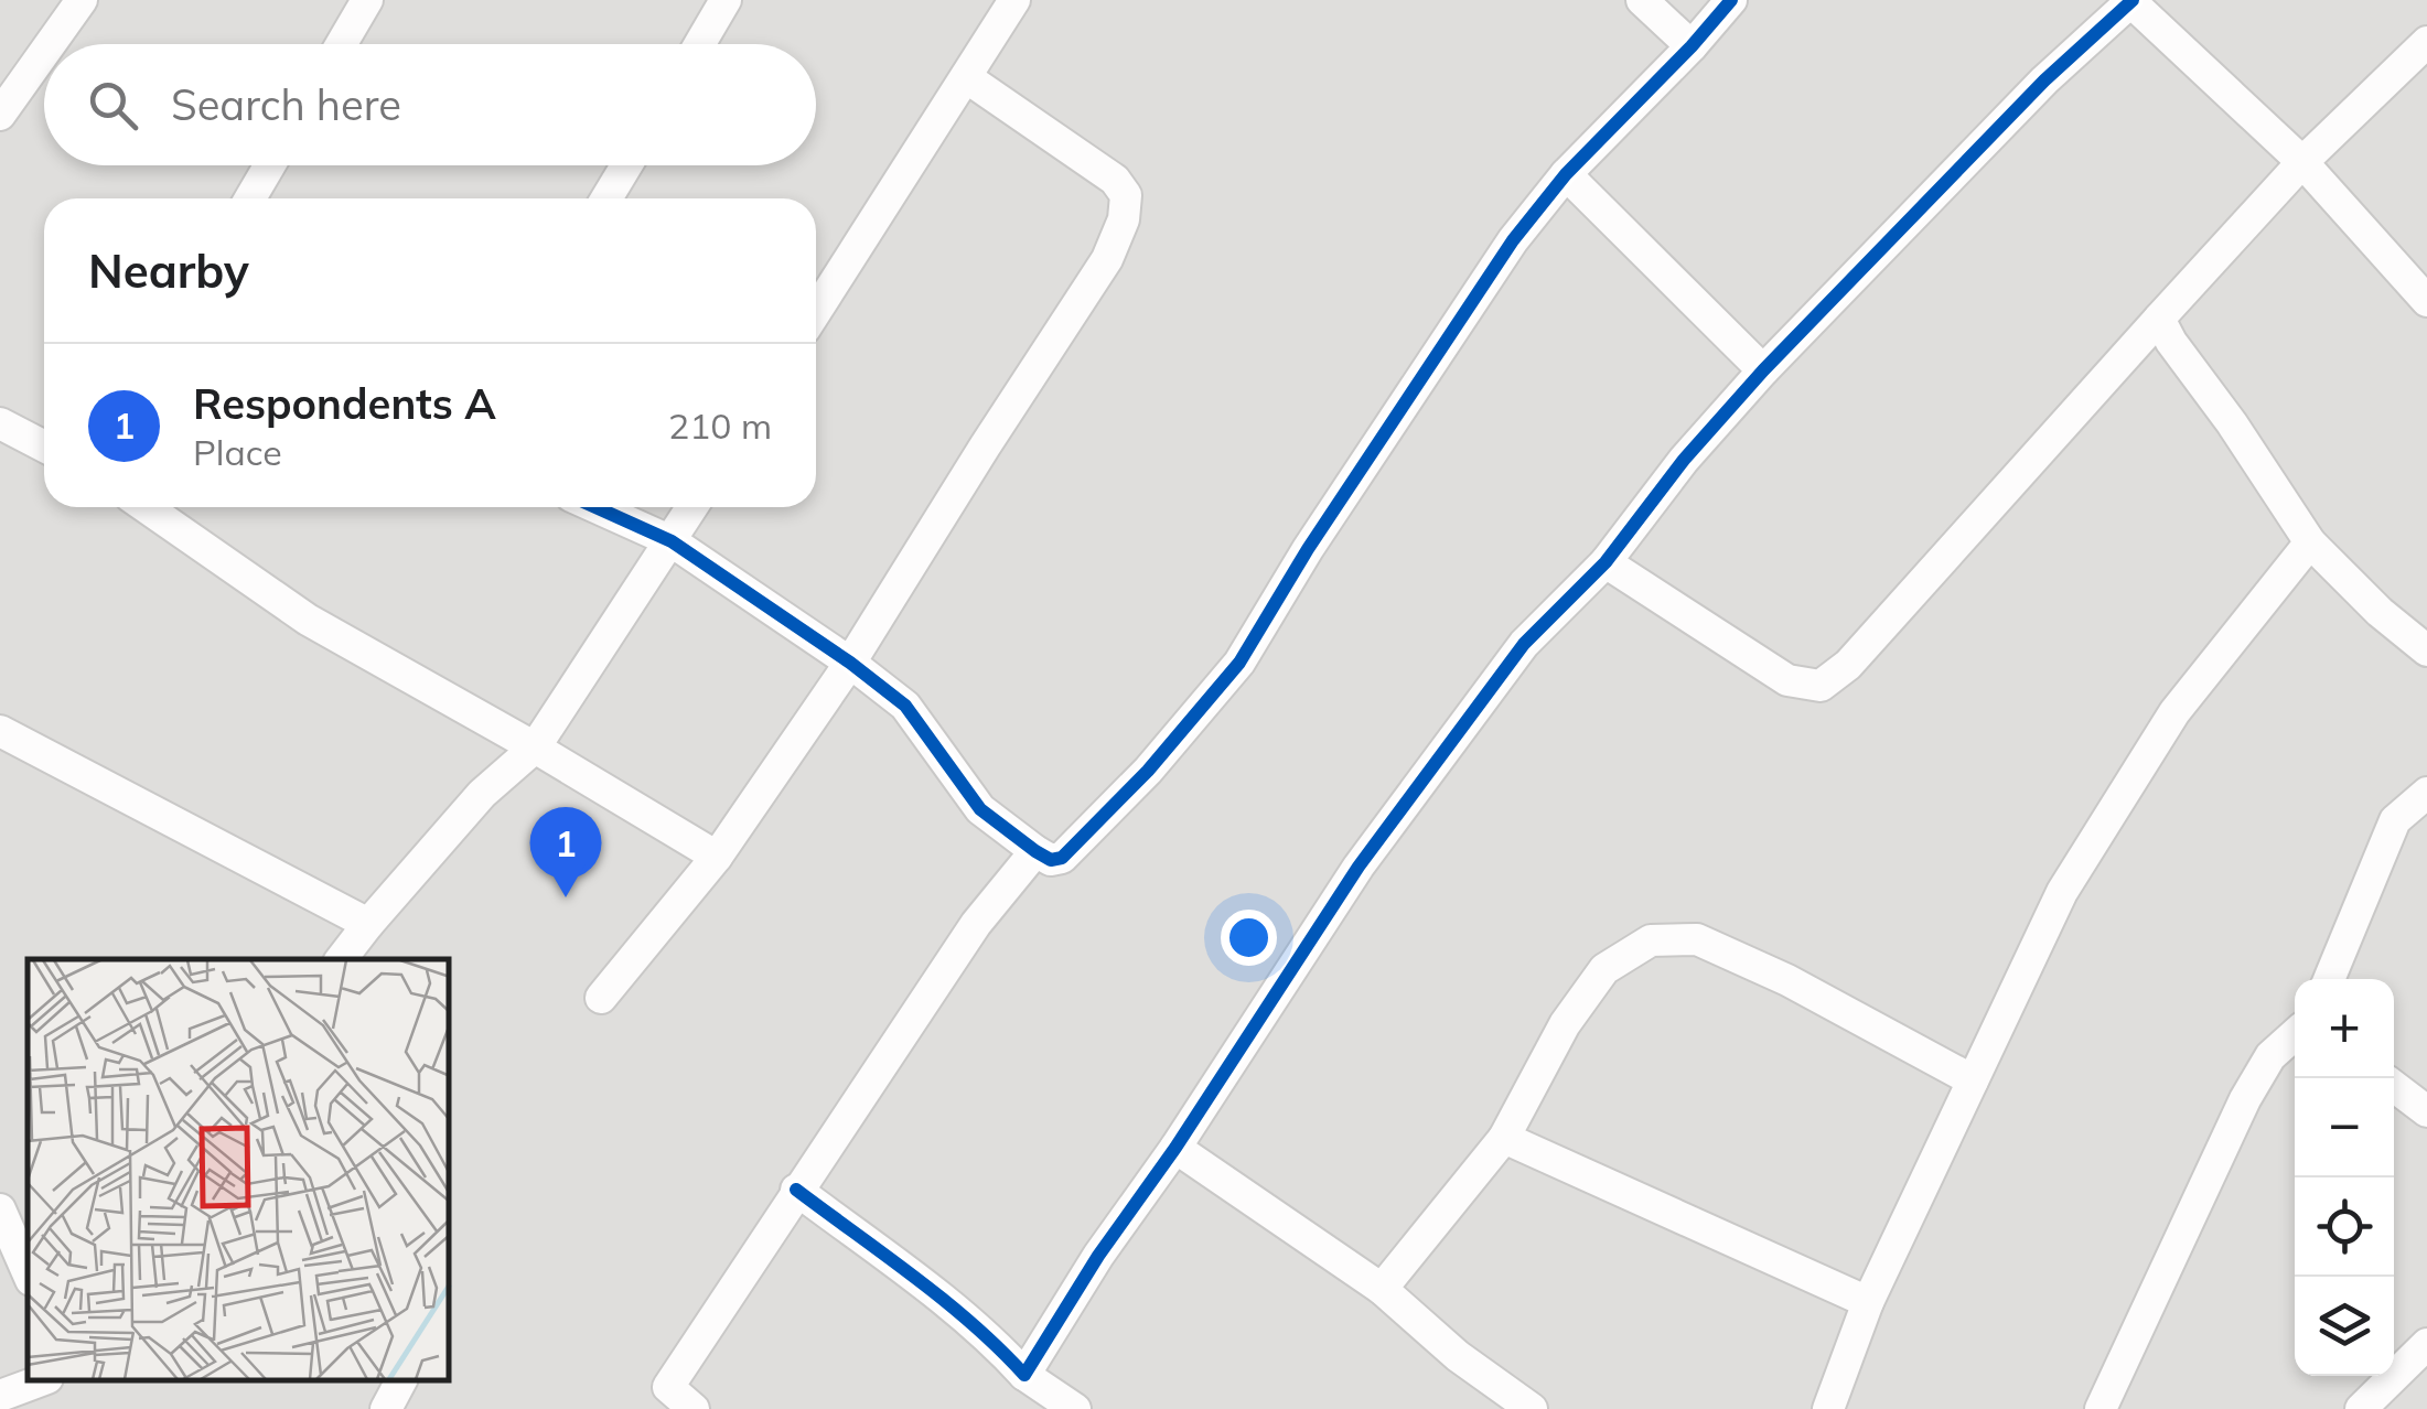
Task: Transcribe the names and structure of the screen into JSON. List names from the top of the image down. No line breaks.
{"page":{"search":"Search here","heading":"Nearby","list":[{"mark":"1","name":"Respondents A","note":"Place","value":"210 m"}],"pins":"1","map_buttons":["+","−"]}}
